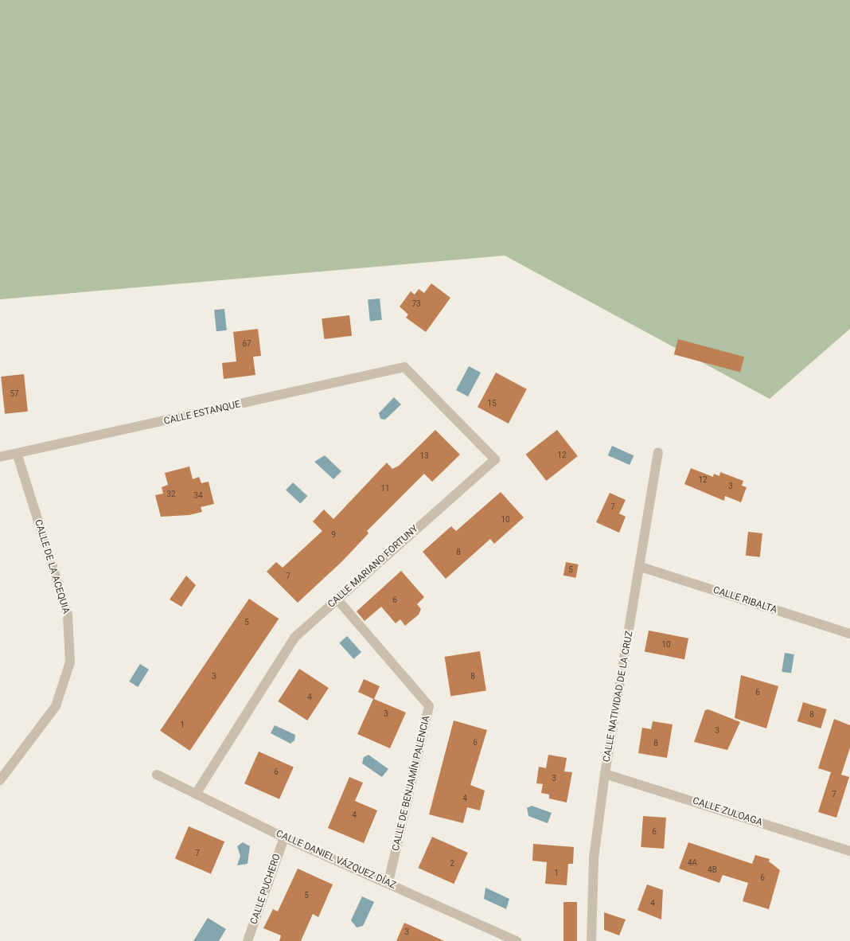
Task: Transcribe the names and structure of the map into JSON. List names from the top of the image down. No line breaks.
{"streets":{"street":["CALLE ESTANQUE","CALLE DE LA ACEQUIA","CALLE MARIANO FORTUNY","CALLE RIBALTA","CALLE NATIVIDAD DE LA CRUZ","CALLE DE BENJAMÍN PALENCIA","CALLE ZULOAGA","CALLE DANIEL VÁZQUEZ DÍAZ","CALLE PUCHERO"]},"crossings":[["CALLE ESTANQUE","CALLE DE LA ACEQUIA"],["CALLE ESTANQUE","CALLE MARIANO FORTUNY"],["CALLE MARIANO FORTUNY","CALLE DE BENJAMÍN PALENCIA"],["CALLE MARIANO FORTUNY","CALLE DANIEL VÁZQUEZ DÍAZ"],["CALLE RIBALTA","CALLE NATIVIDAD DE LA CRUZ"],["CALLE NATIVIDAD DE LA CRUZ","CALLE ZULOAGA"],["CALLE DE BENJAMÍN PALENCIA","CALLE DANIEL VÁZQUEZ DÍAZ"],["CALLE DANIEL VÁZQUEZ DÍAZ","CALLE PUCHERO"]],"house_numbers":["73","67","57","15","12","13","12","3","11","32","34","7","10","9","8","5","7","6","5","10","3","8","6","4","3","8","1","3","6","8","6","3","7","4","4","6","7","4A","2","4B","1","6","5","4","3"]}
